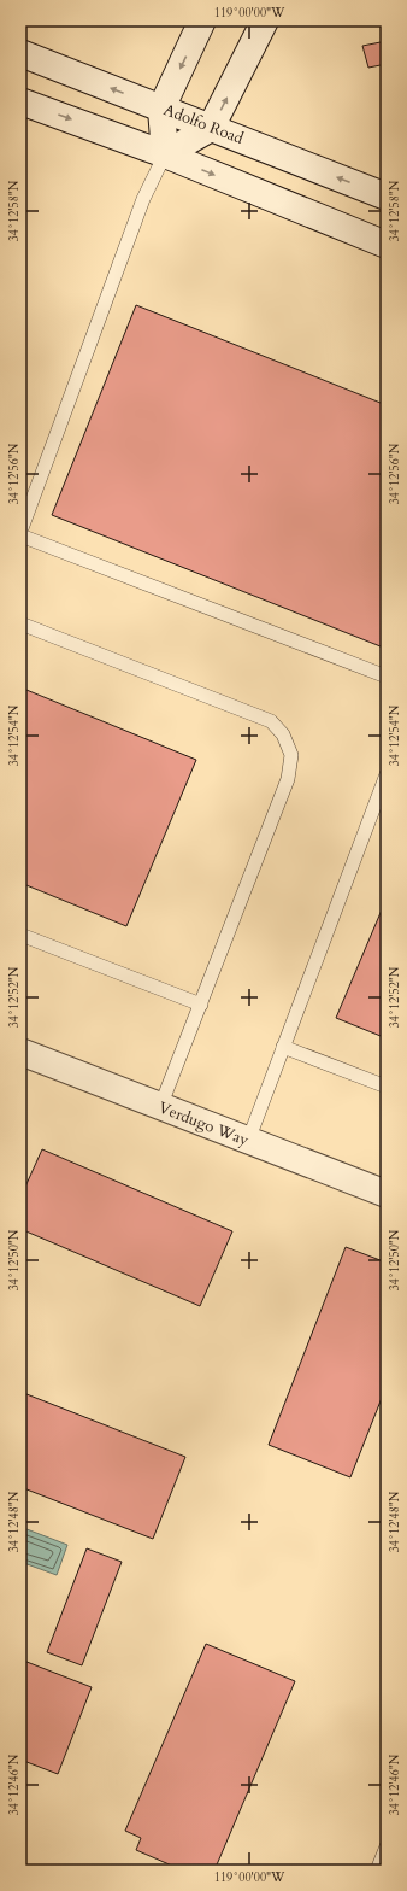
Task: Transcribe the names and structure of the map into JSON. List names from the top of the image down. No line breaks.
{"streets":{"street":["Adolfo Road","Verdugo Way"]},"coordinates":["119°00'00\"W","34°12'58\"N","34°12'56\"N","34°12'54\"N","34°12'52\"N","34°12'50\"N","34°12'48\"N","34°12'46\"N"]}
